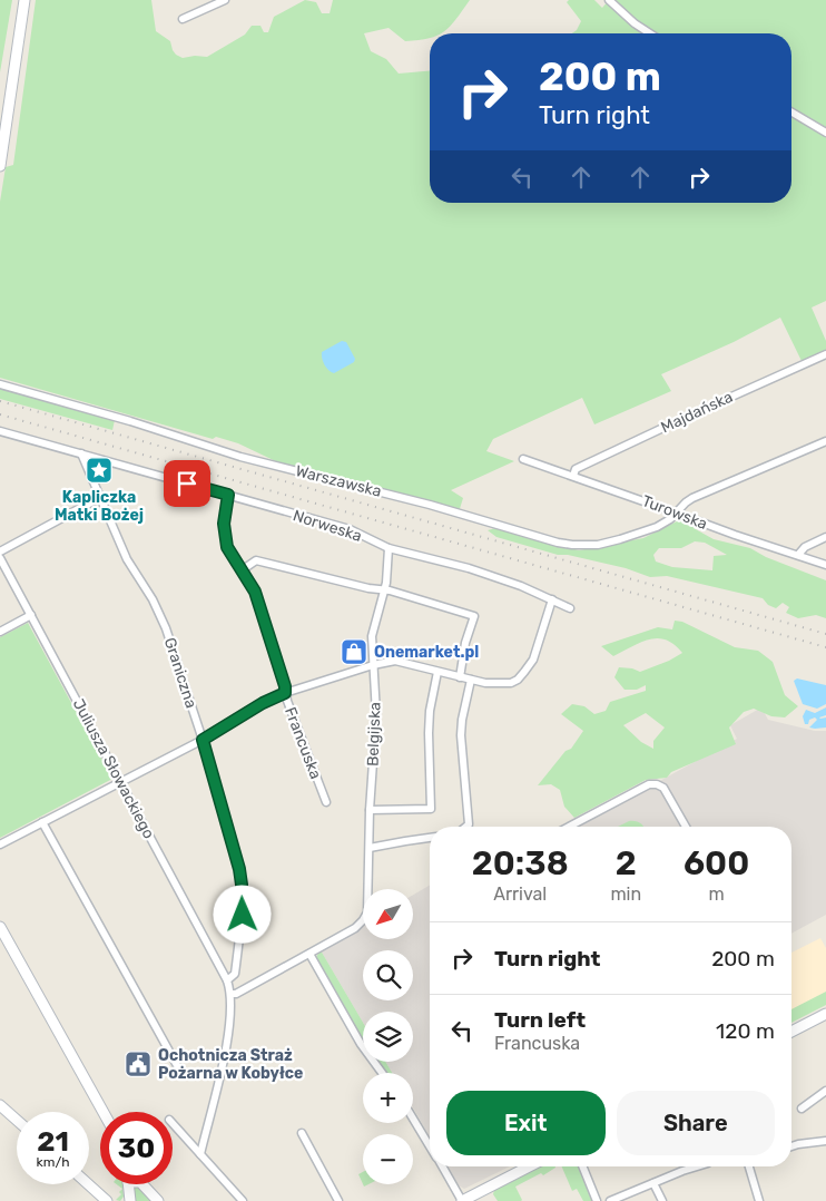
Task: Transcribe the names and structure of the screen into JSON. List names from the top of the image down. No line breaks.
{"streets":{"street":["Majdańska","Warszawska","Turowska","Norweska","Graniczna","Belgijska","Francuska","Juliusza Słowackiego"]},"crossings":[["Majdańska","Turowska"],["Warszawska","Turowska"],["Norweska","Graniczna"],["Norweska","Belgijska"],["Norweska","Francuska"],["Graniczna","Juliusza Słowackiego"]],"places":{"place":["Kapliczka Matki Bożej"],"shop":["Onemarket.pl"],"public building":["Ochotnicza Straż Pożarna w Kobyłce"]},"north":"bottom left","page":{"turn":["200 m","Turn right"],"eta":["20:38","Arrival","2","min","600","m"],"map_buttons":["+","−"],"list":[{"name":"Turn right","value":"200 m"},{"name":"Turn left","note":"Francuska","value":"120 m"}],"buttons":["Exit","Share"],"speed":"21 km/h","limit":"30"}}
